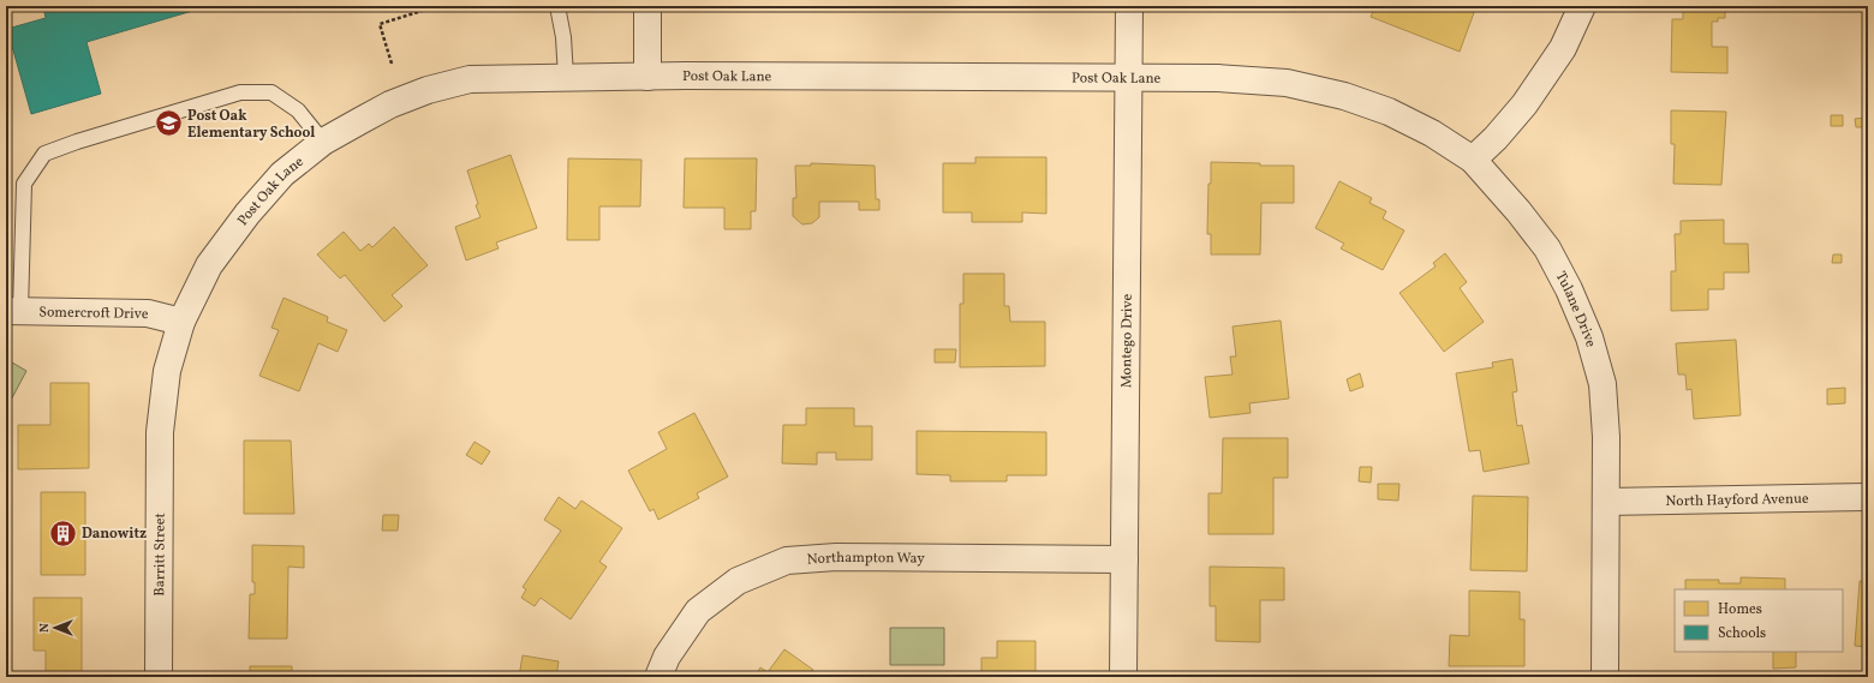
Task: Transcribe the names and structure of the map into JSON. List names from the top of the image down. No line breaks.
{"streets":{"street":["Post Oak Lane","Tulane Drive","Somercroft Drive","Montego Drive","North Hayford Avenue","Barritt Street","Northampton Way"]},"crossings":[["Post Oak Lane","Tulane Drive"],["Post Oak Lane","Somercroft Drive"],["Post Oak Lane","Montego Drive"],["Post Oak Lane","Barritt Street"],["Tulane Drive","North Hayford Avenue"],["Montego Drive","Northampton Way"]],"places":{"school or university":["Post Oak Elementary School"],"building":["Danowitz"]},"legend":["Homes","Schools"],"north":"left"}
